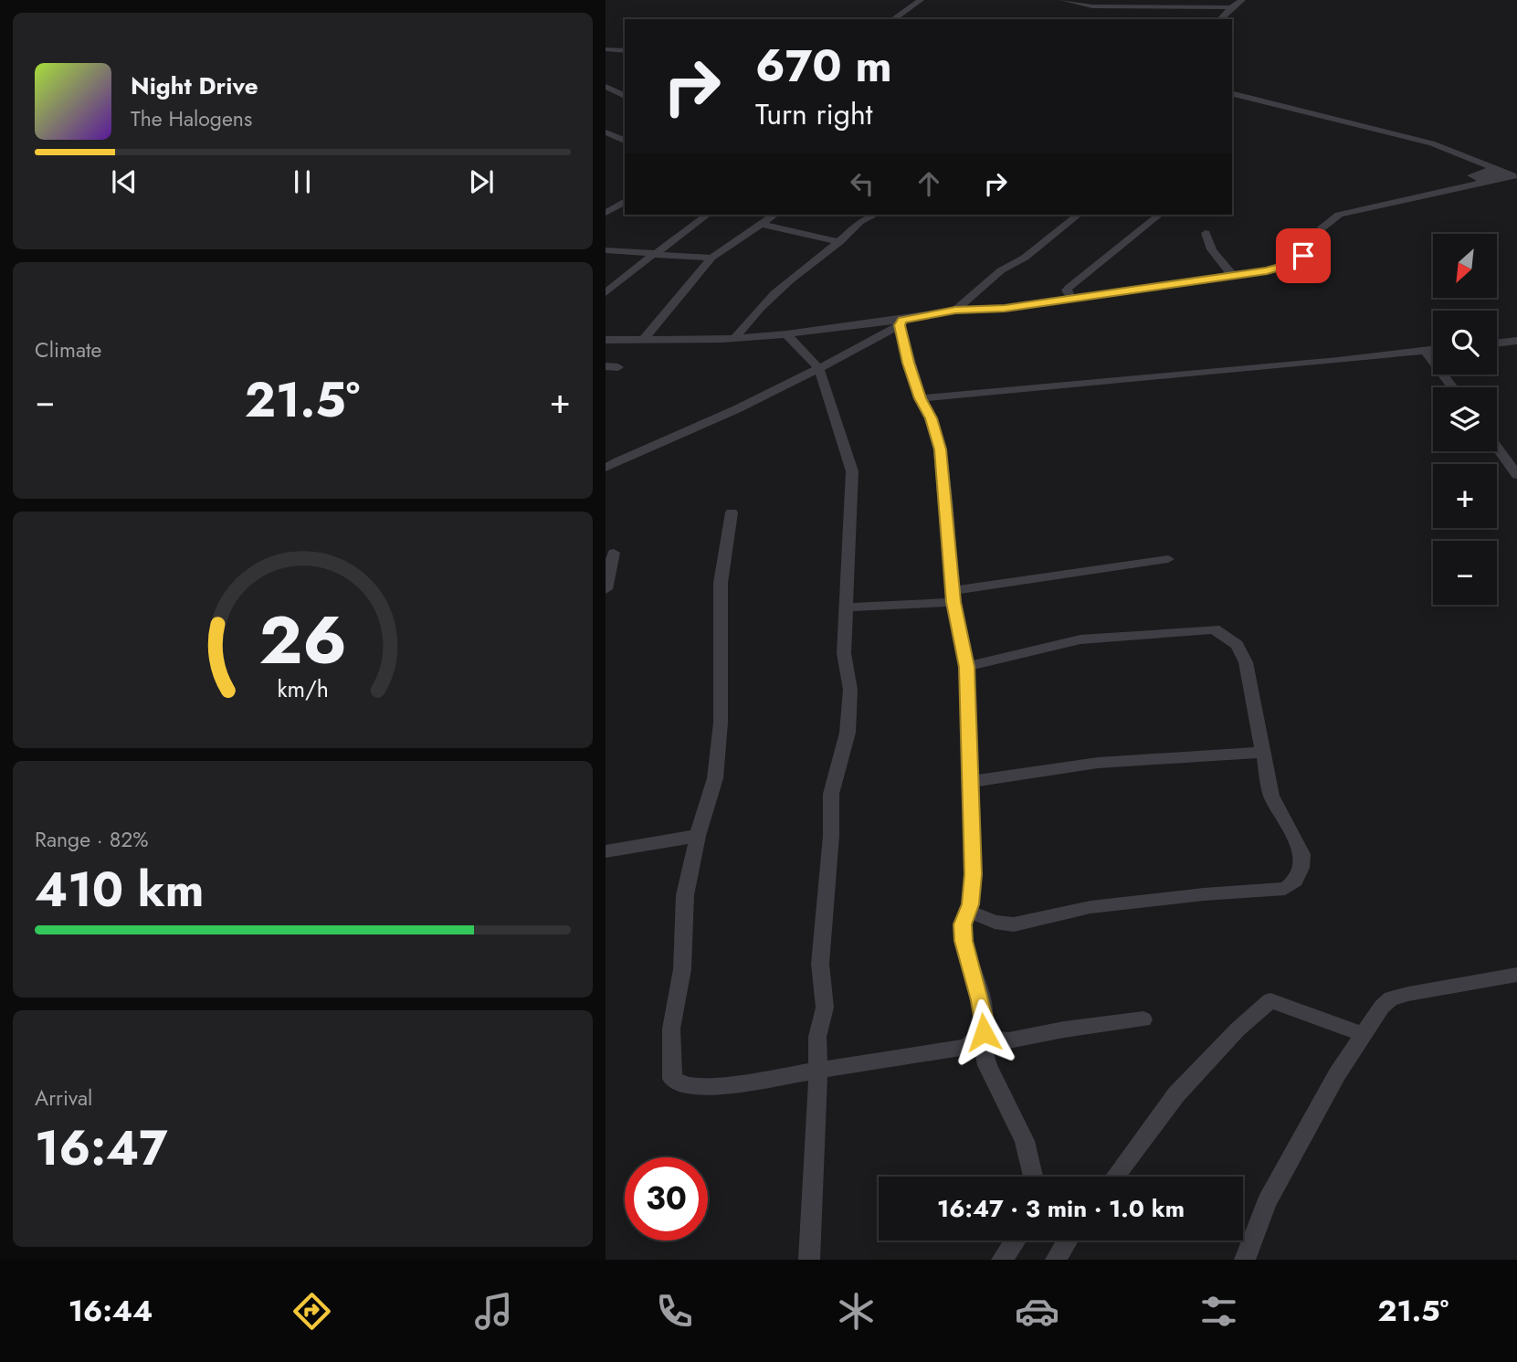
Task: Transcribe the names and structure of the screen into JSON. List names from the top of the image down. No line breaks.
{"north":"bottom left","page":{"turn":["670 m","Turn right"],"song":["Night Drive","The Halogens"],"map_buttons":["+","−"],"tile":["Climate",["Range · 82%","410 km"],["Arrival","16:47"]],"heat":["−","21.5°","+"],"limit":"30","trip":"16:47 · 3 min · 1.0 km","tabs":["16:44","21.5°"],"gauge":["26","km/h"]}}
